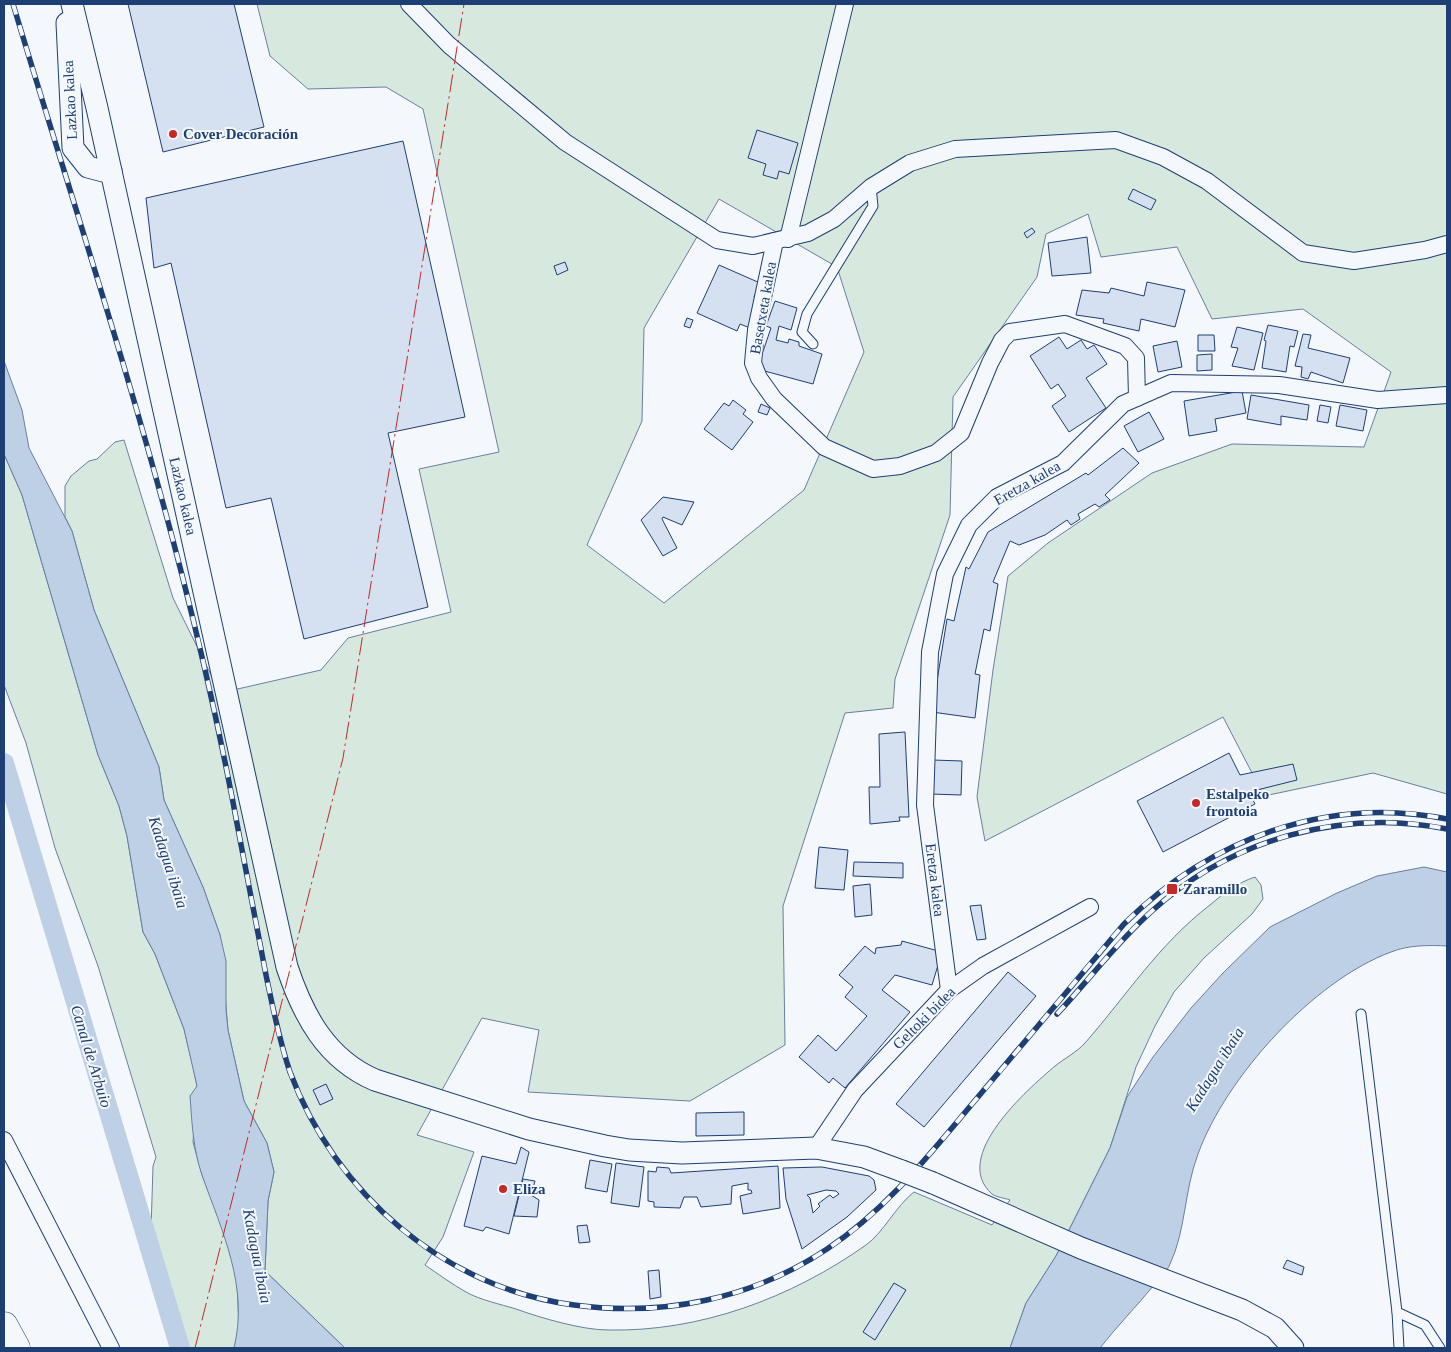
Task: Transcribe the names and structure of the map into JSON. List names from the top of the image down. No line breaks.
{"streets":{"street":["Lazkao kalea","Basetxeta kalea","Eretza kalea","Geltoki bidea"]},"crossings":[["Lazkao kalea","Geltoki bidea"],["Basetxeta kalea","Eretza kalea"],["Eretza kalea","Geltoki bidea"]],"water":["Kadagua ibaia","Canal de Arbuio"],"places":{"other":["Cover Decoración","Estalpeko frontoia","Eliza"],"transit":["Zaramillo"]}}
